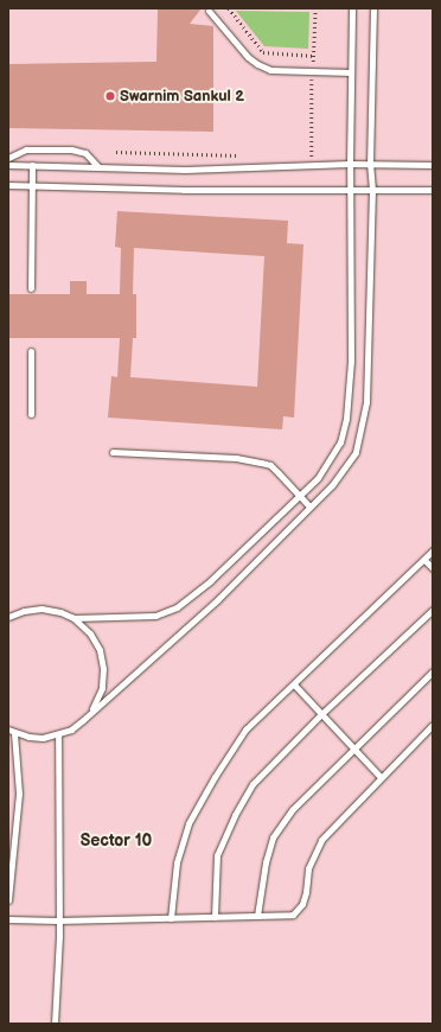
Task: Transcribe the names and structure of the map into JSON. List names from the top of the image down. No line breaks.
{"districts":["Sector 10"],"places":["Swarnim Sankul 2"]}
